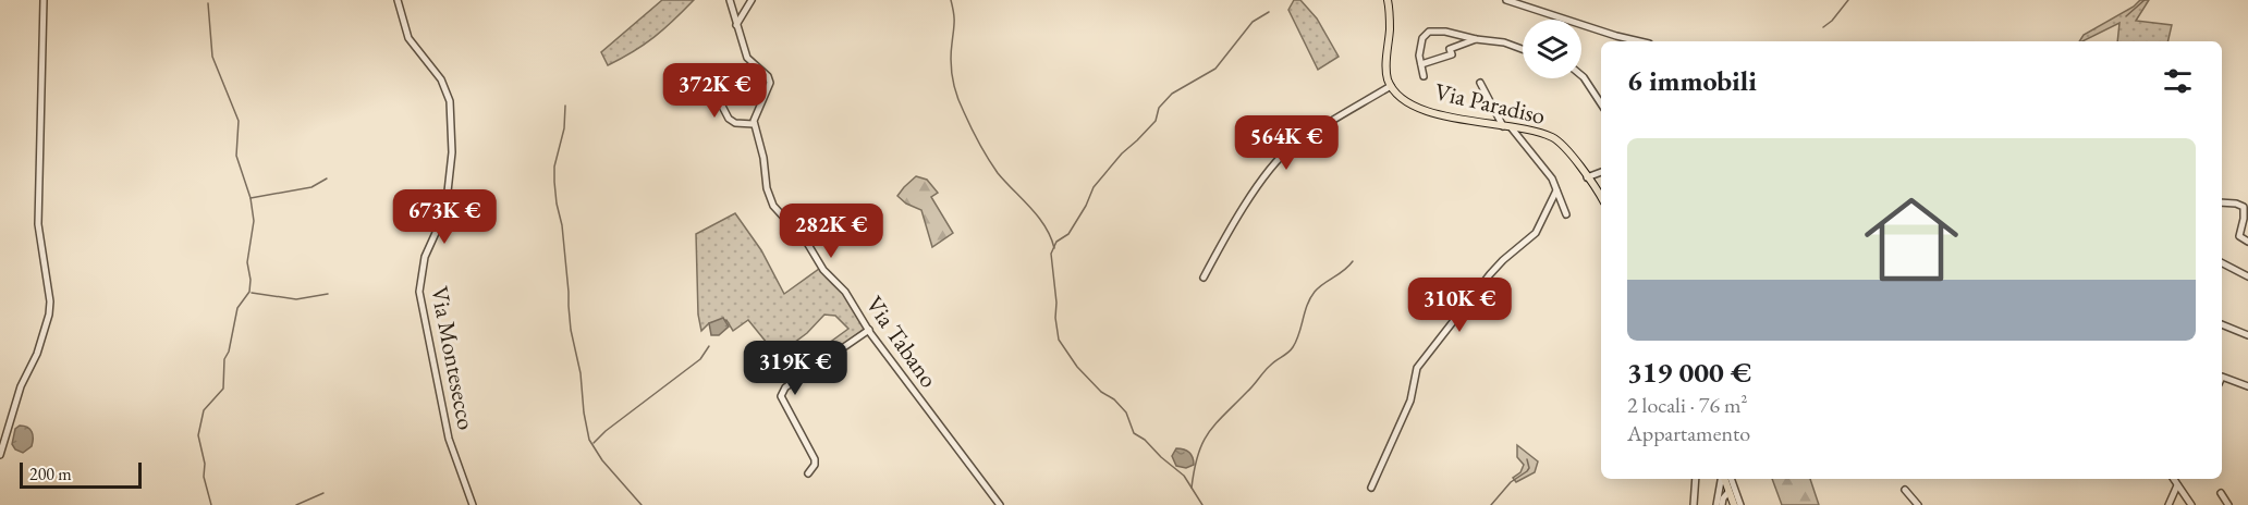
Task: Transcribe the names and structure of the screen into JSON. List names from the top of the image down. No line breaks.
{"streets":{"main road":["Via Paradiso"],"street":["Via Tabano","Via Montesecco"]},"scale_bar":"200 m","page":{"heading":"6 immobili","price":["372K €","564K €","673K €","282K €","310K €","319K €"],"list":[{"name":"319 000 €","note":"2 locali · 76 m² · Appartamento"}],"scale":"200 m"}}
